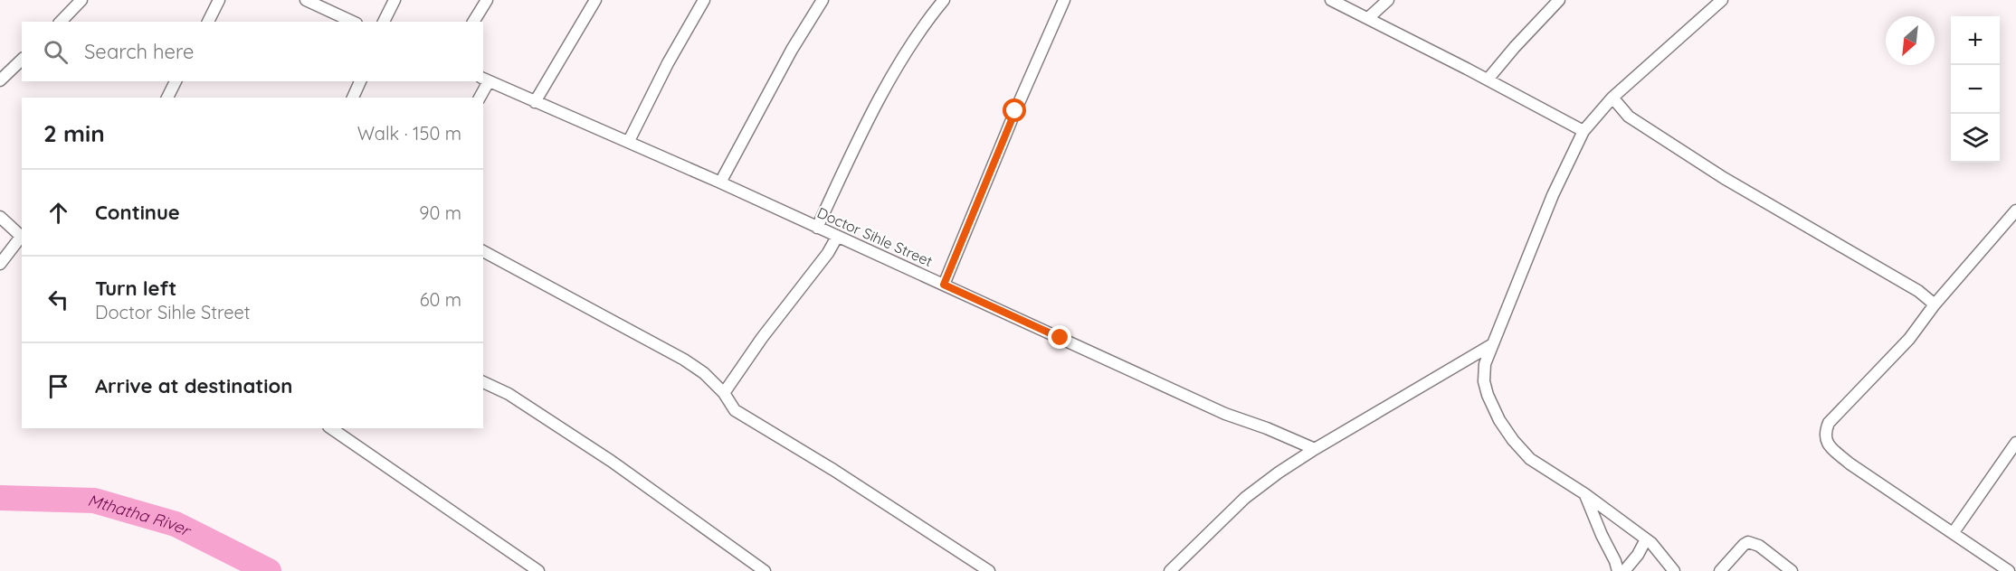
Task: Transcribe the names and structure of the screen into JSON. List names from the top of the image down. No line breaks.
{"streets":{"street":["Doctor Sihle Street"]},"water":["Mthatha River"],"north":"bottom left","page":{"map_buttons":["+","−"],"search":"Search here","heading":["2 min","Walk · 150 m"],"list":[["Continue","90 m"],["Turn left","Doctor Sihle Street","60 m"],"Arrive at destination"]}}
